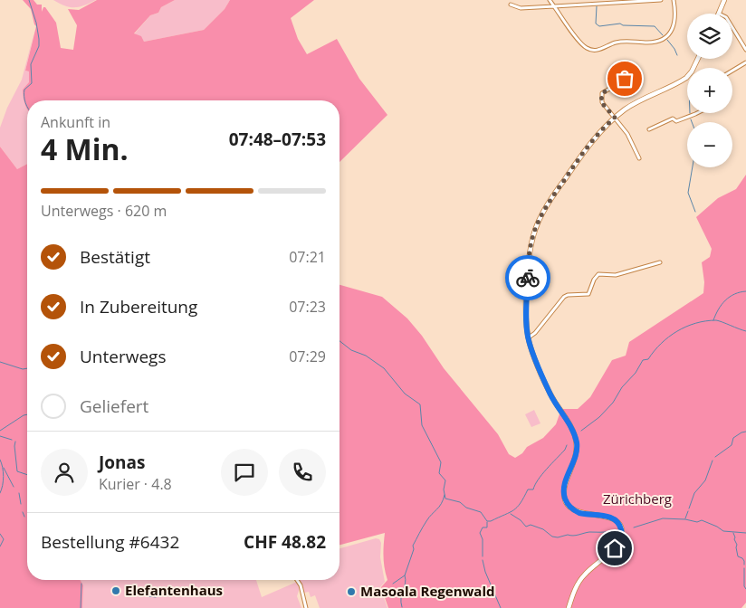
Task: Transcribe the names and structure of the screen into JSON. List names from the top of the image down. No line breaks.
{"parks":["Zürichberg"],"places":["Elefantenhaus","Masoala Regenwald"],"page":{"map_buttons":["+","−"],"heading":["4 Min.","Ankunft in","07:48–07:53"],"panel":["Jonas","Kurier · 4.8","Bestellung #6432","CHF 48.82"],"bar":"Unterwegs · 620 m","list":[["Bestätigt","07:21"],["In Zubereitung","07:23"],["Unterwegs","07:29"],"Geliefert"]}}
